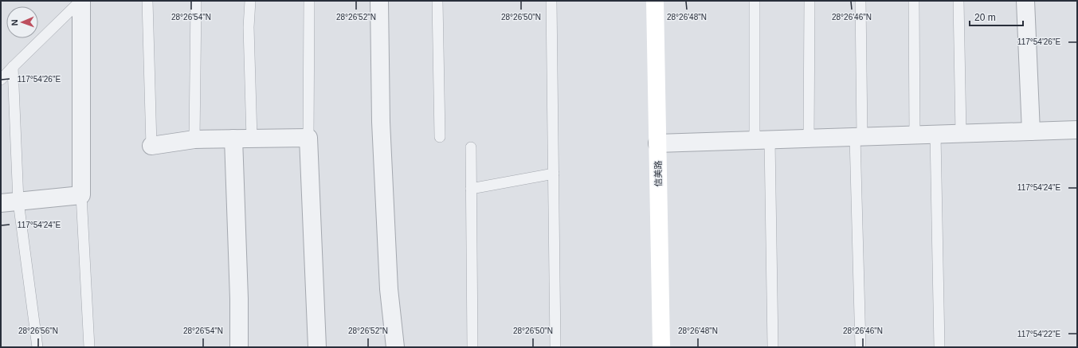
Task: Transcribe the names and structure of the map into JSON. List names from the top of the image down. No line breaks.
{"streets":{"street":["信美路"]},"scale_bar":"20 m","north":"left","coordinates":["28°26'54\"N","28°26'52\"N","28°26'50\"N","28°26'48\"N","28°26'46\"N","117°54'26\"E","117°54'24\"E","28°26'56\"N","117°54'22\"E"]}
